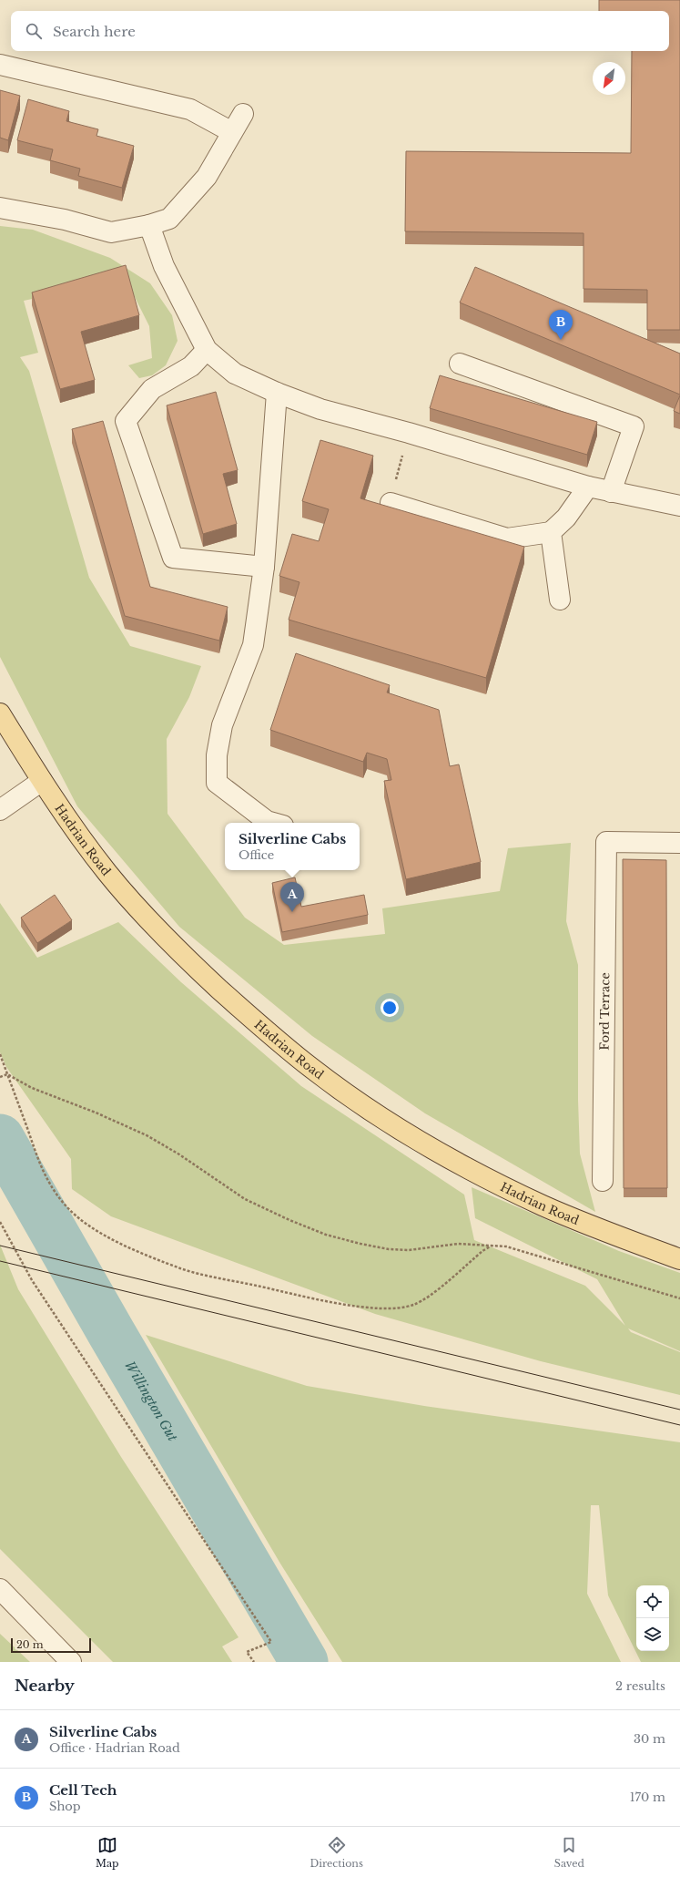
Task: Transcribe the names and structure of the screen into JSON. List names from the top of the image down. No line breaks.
{"streets":{"main road":["Hadrian Road"],"street":["Ford Terrace"]},"water":["Willington Gut"],"scale_bar":"20 m","north":"bottom left","page":{"search":"Search here","pins":["B","A"],"popup":["Silverline Cabs","Office"],"scale":"20 m","heading":["Nearby","2 results"],"list":[{"mark":"A","name":"Silverline Cabs","note":"Office · Hadrian Road","value":"30 m"},{"mark":"B","name":"Cell Tech","note":"Shop","value":"170 m"}],"nav":["Map","Directions","Saved"]}}
